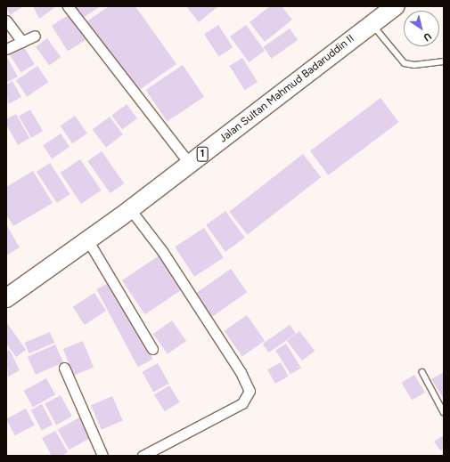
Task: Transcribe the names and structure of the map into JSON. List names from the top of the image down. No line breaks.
{"streets":{"highway":["Jalan Sultan Mahmud Badaruddin II","1"]},"north":"bottom right"}
